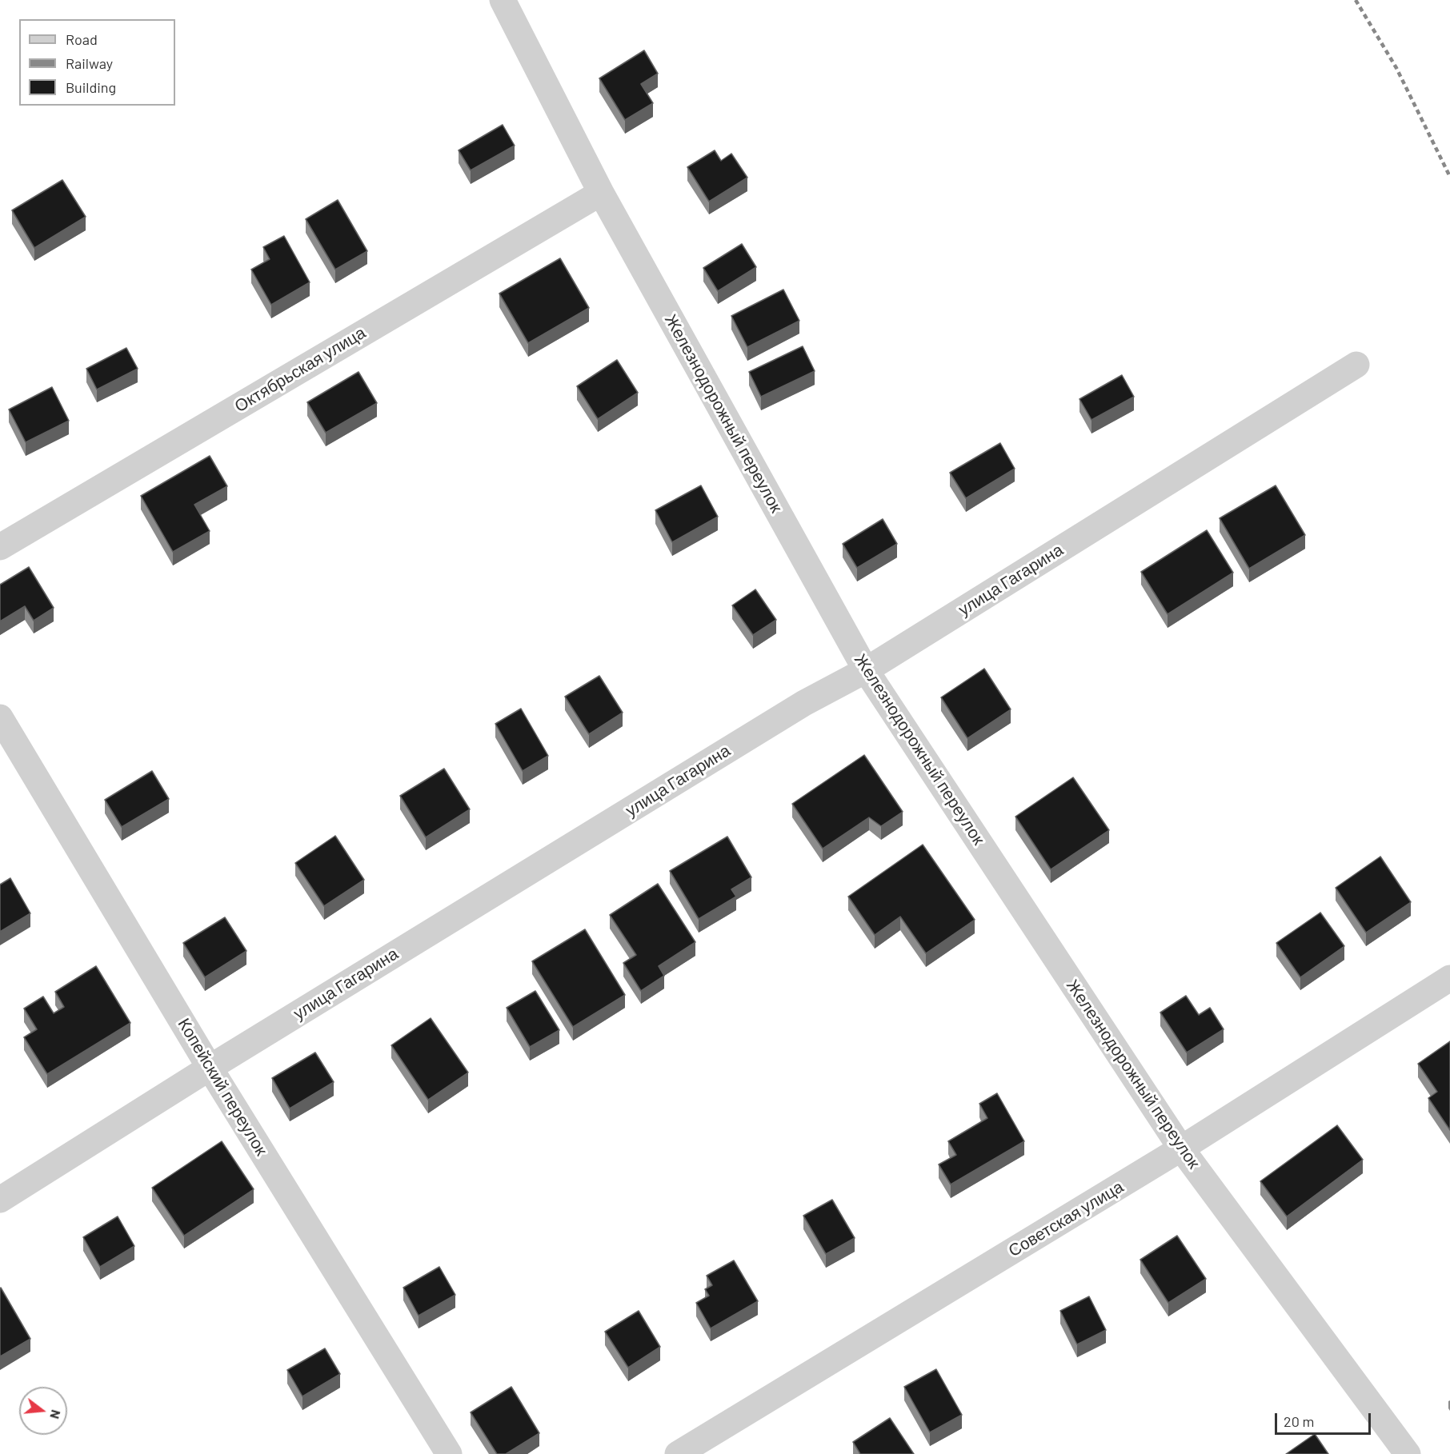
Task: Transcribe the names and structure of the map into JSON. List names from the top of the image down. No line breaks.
{"streets":{"street":["Октябрьская улица","Железнодорожный переулок","улица Гагарина","Копейский переулок","Советская улица"]},"crossings":[["Октябрьская улица","Железнодорожный переулок"],["Железнодорожный переулок","улица Гагарина"],["Железнодорожный переулок","Советская улица"],["улица Гагарина","Копейский переулок"]],"legend":["Road","Railway","Building"],"scale_bar":"20 m","north":"right"}
